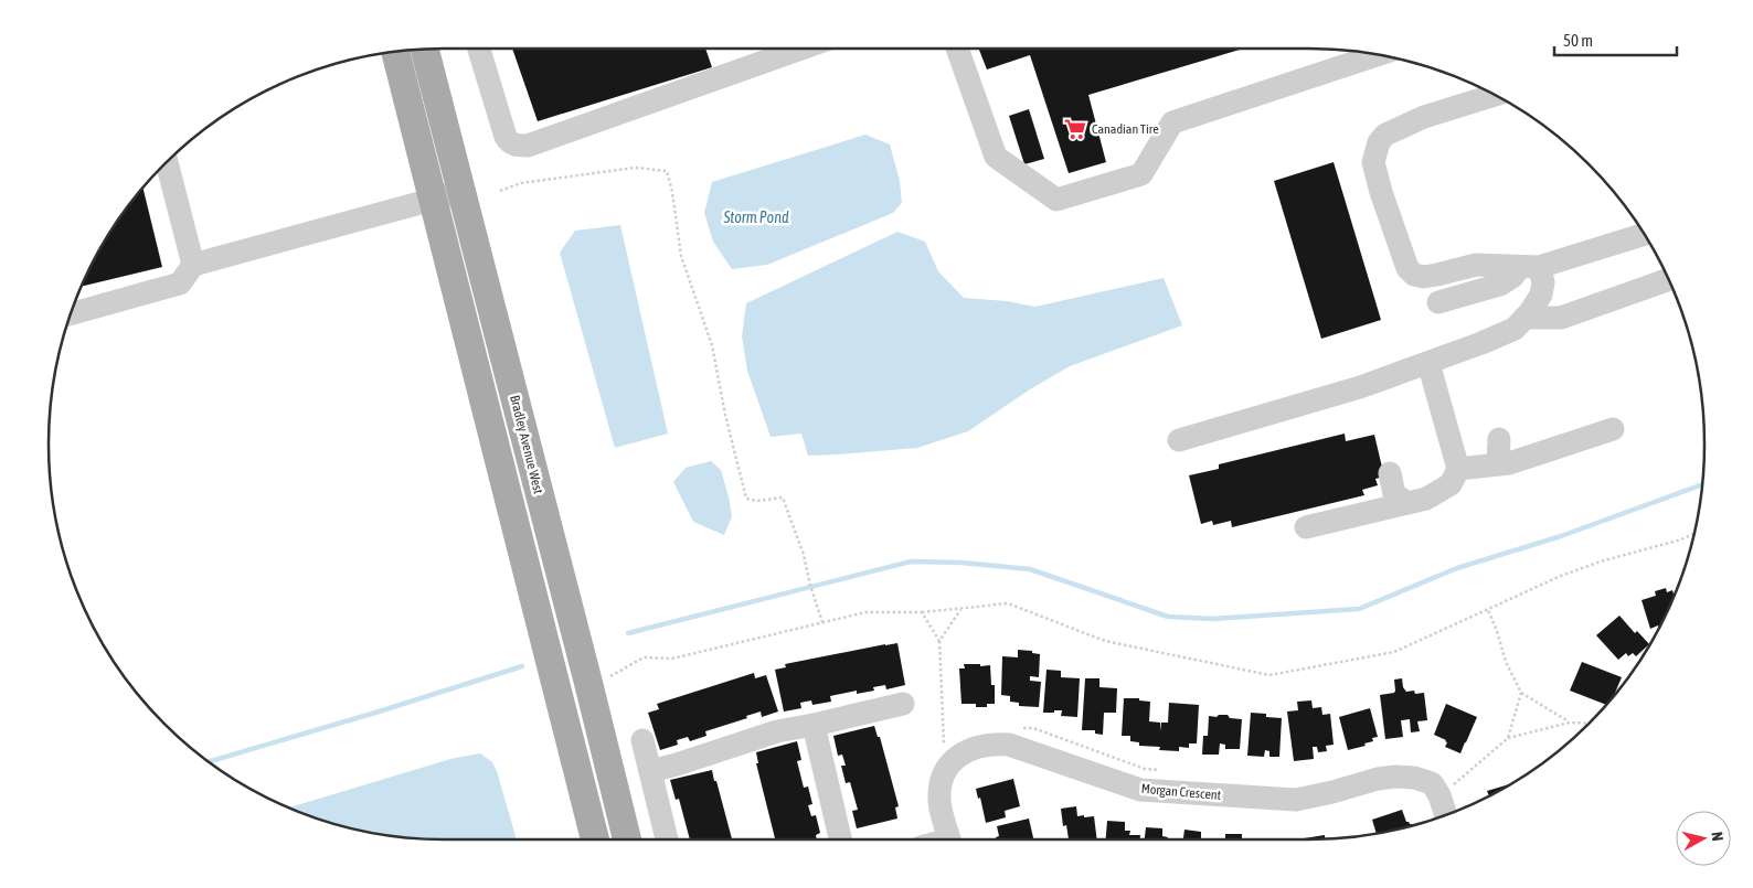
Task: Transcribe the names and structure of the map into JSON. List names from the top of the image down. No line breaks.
{"streets":{"main road":["Bradley Avenue West"],"street":["Morgan Crescent"]},"water":["Storm Pond"],"places":{"supermarket":["Canadian Tire"]},"scale_bar":"50 m","north":"right"}
